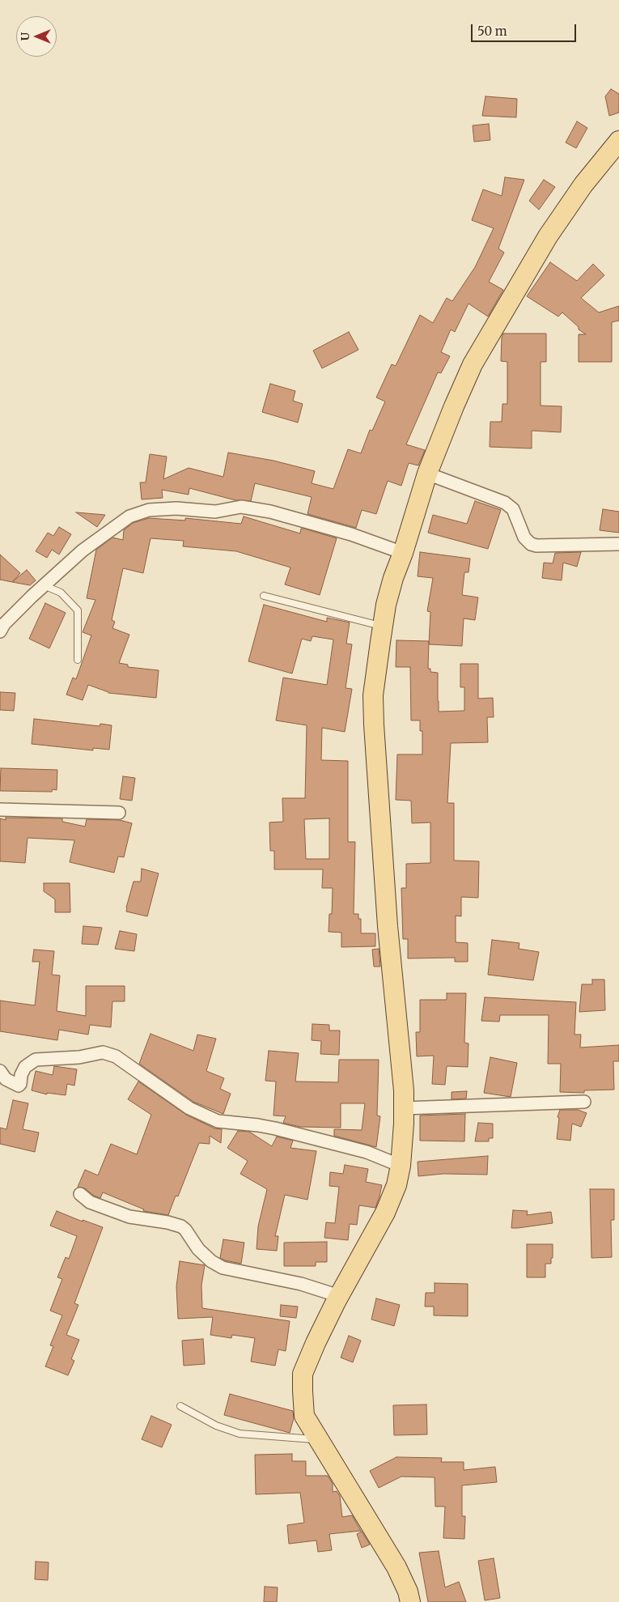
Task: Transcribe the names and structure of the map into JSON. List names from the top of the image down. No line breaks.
{"scale_bar":"50 m","north":"left"}
